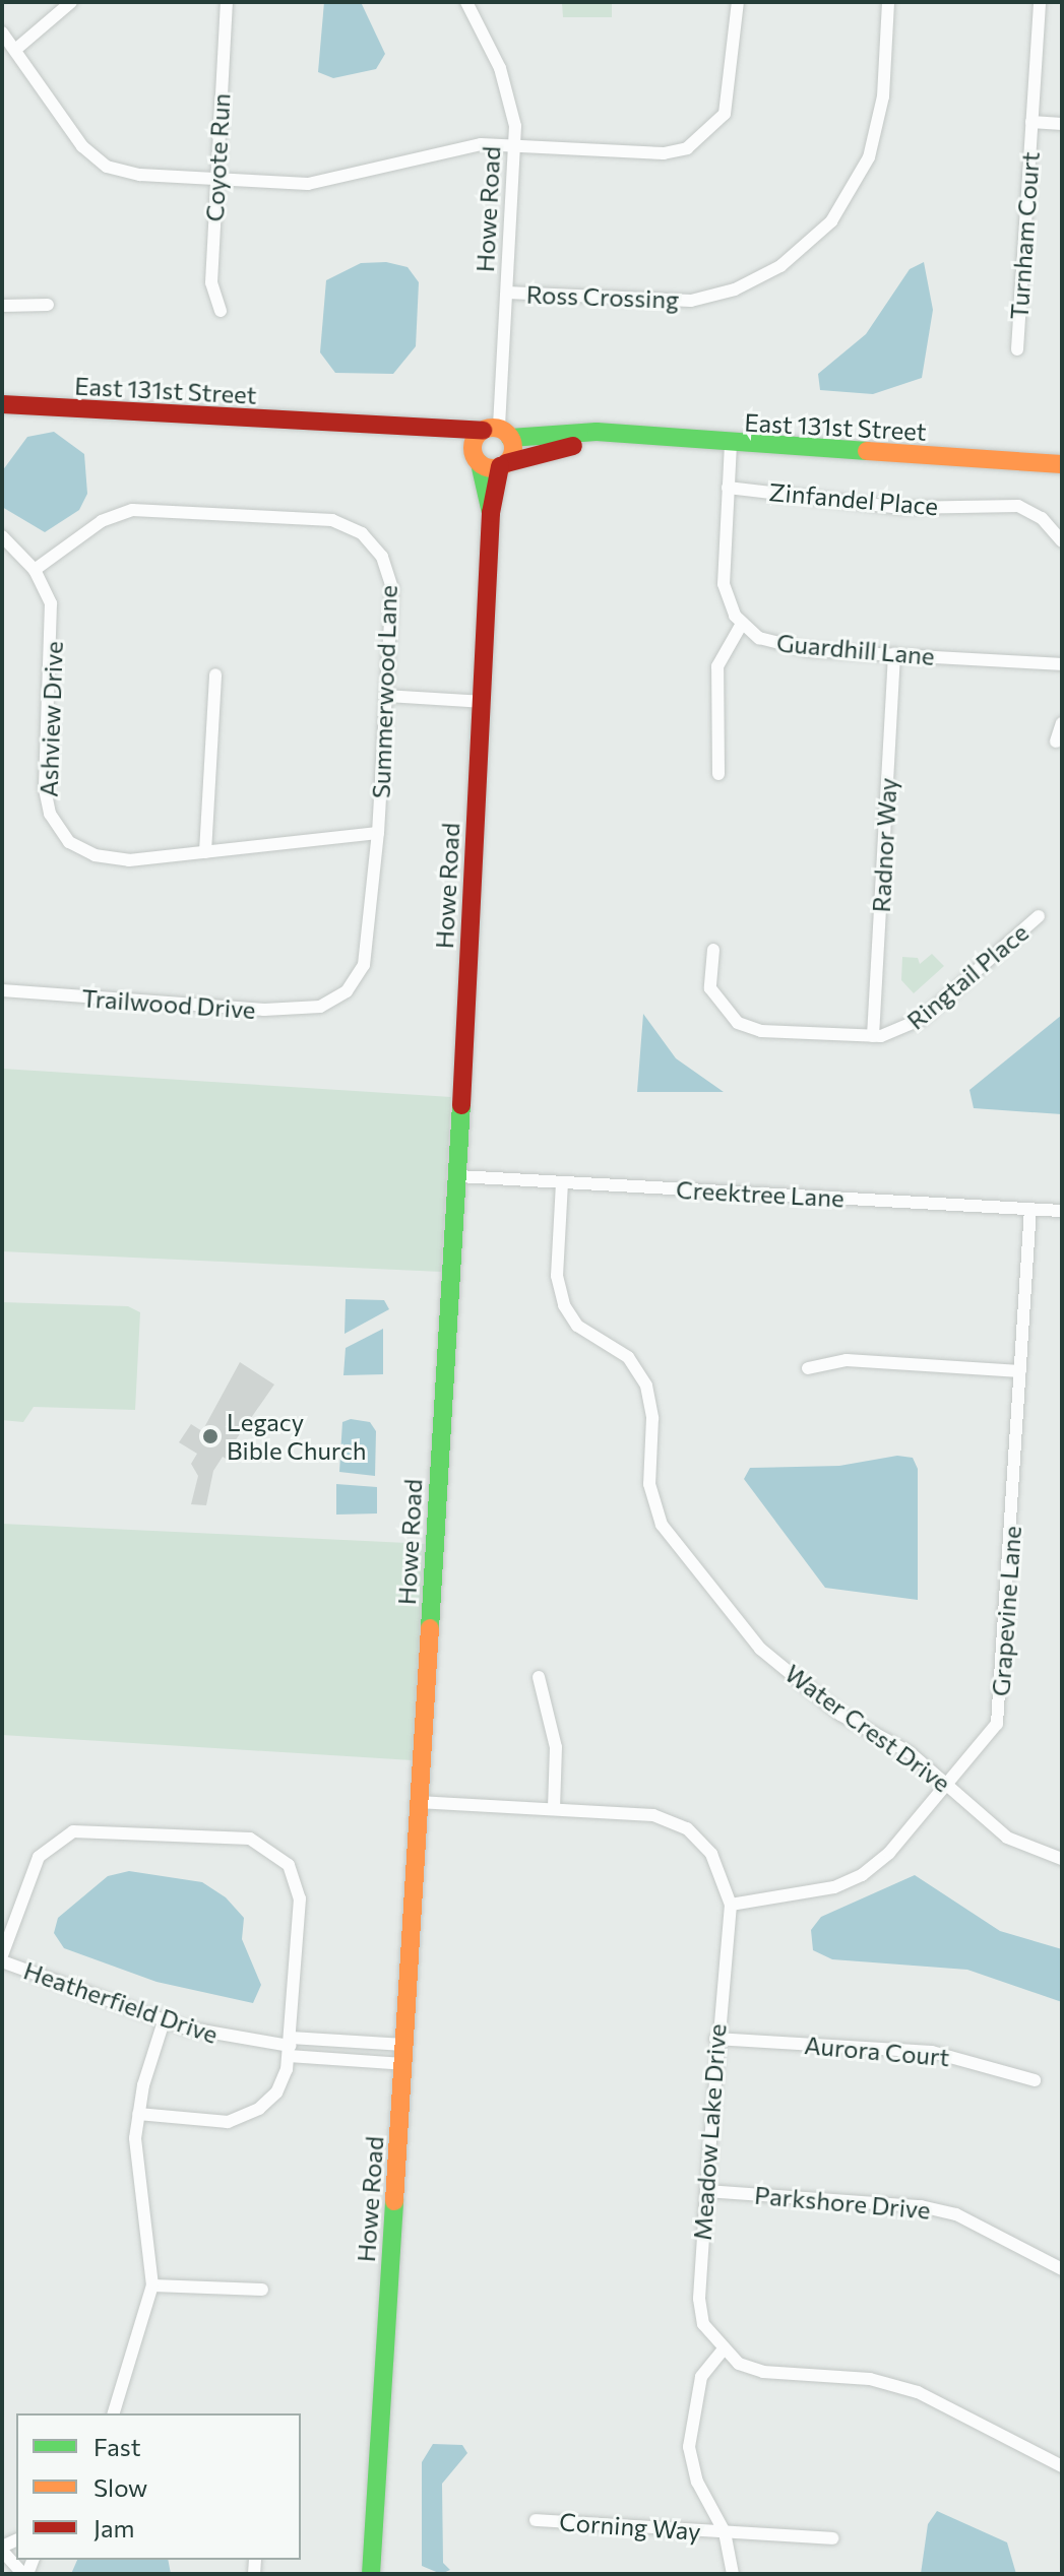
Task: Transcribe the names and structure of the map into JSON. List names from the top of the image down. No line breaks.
{"streets":{"street":["Coyote Run","Howe Road","Turnham Court","Ross Crossing","East 131st Street","Zinfandel Place","Guardhill Lane","Summerwood Lane","Ashview Drive","Radnor Way","Ringtail Place","Trailwood Drive","Creektree Lane","Grapevine Lane","Water Crest Drive","Heatherfield Drive","Aurora Court","Meadow Lake Drive","Parkshore Drive","Corning Way"]},"crossings":[["Howe Road","Ross Crossing"],["Howe Road","East 131st Street"],["Howe Road","Creektree Lane"],["Howe Road","Heatherfield Drive"],["Howe Road","Meadow Lake Drive"],["East 131st Street","Guardhill Lane"],["Zinfandel Place","Guardhill Lane"],["Guardhill Lane","Radnor Way"],["Summerwood Lane","Ashview Drive"],["Summerwood Lane","Trailwood Drive"],["Radnor Way","Ringtail Place"],["Creektree Lane","Grapevine Lane"],["Creektree Lane","Water Crest Drive"],["Grapevine Lane","Water Crest Drive"],["Grapevine Lane","Meadow Lake Drive"],["Aurora Court","Meadow Lake Drive"],["Meadow Lake Drive","Parkshore Drive"]],"places":["Legacy Bible Church"],"legend":["Fast","Slow","Jam"]}
